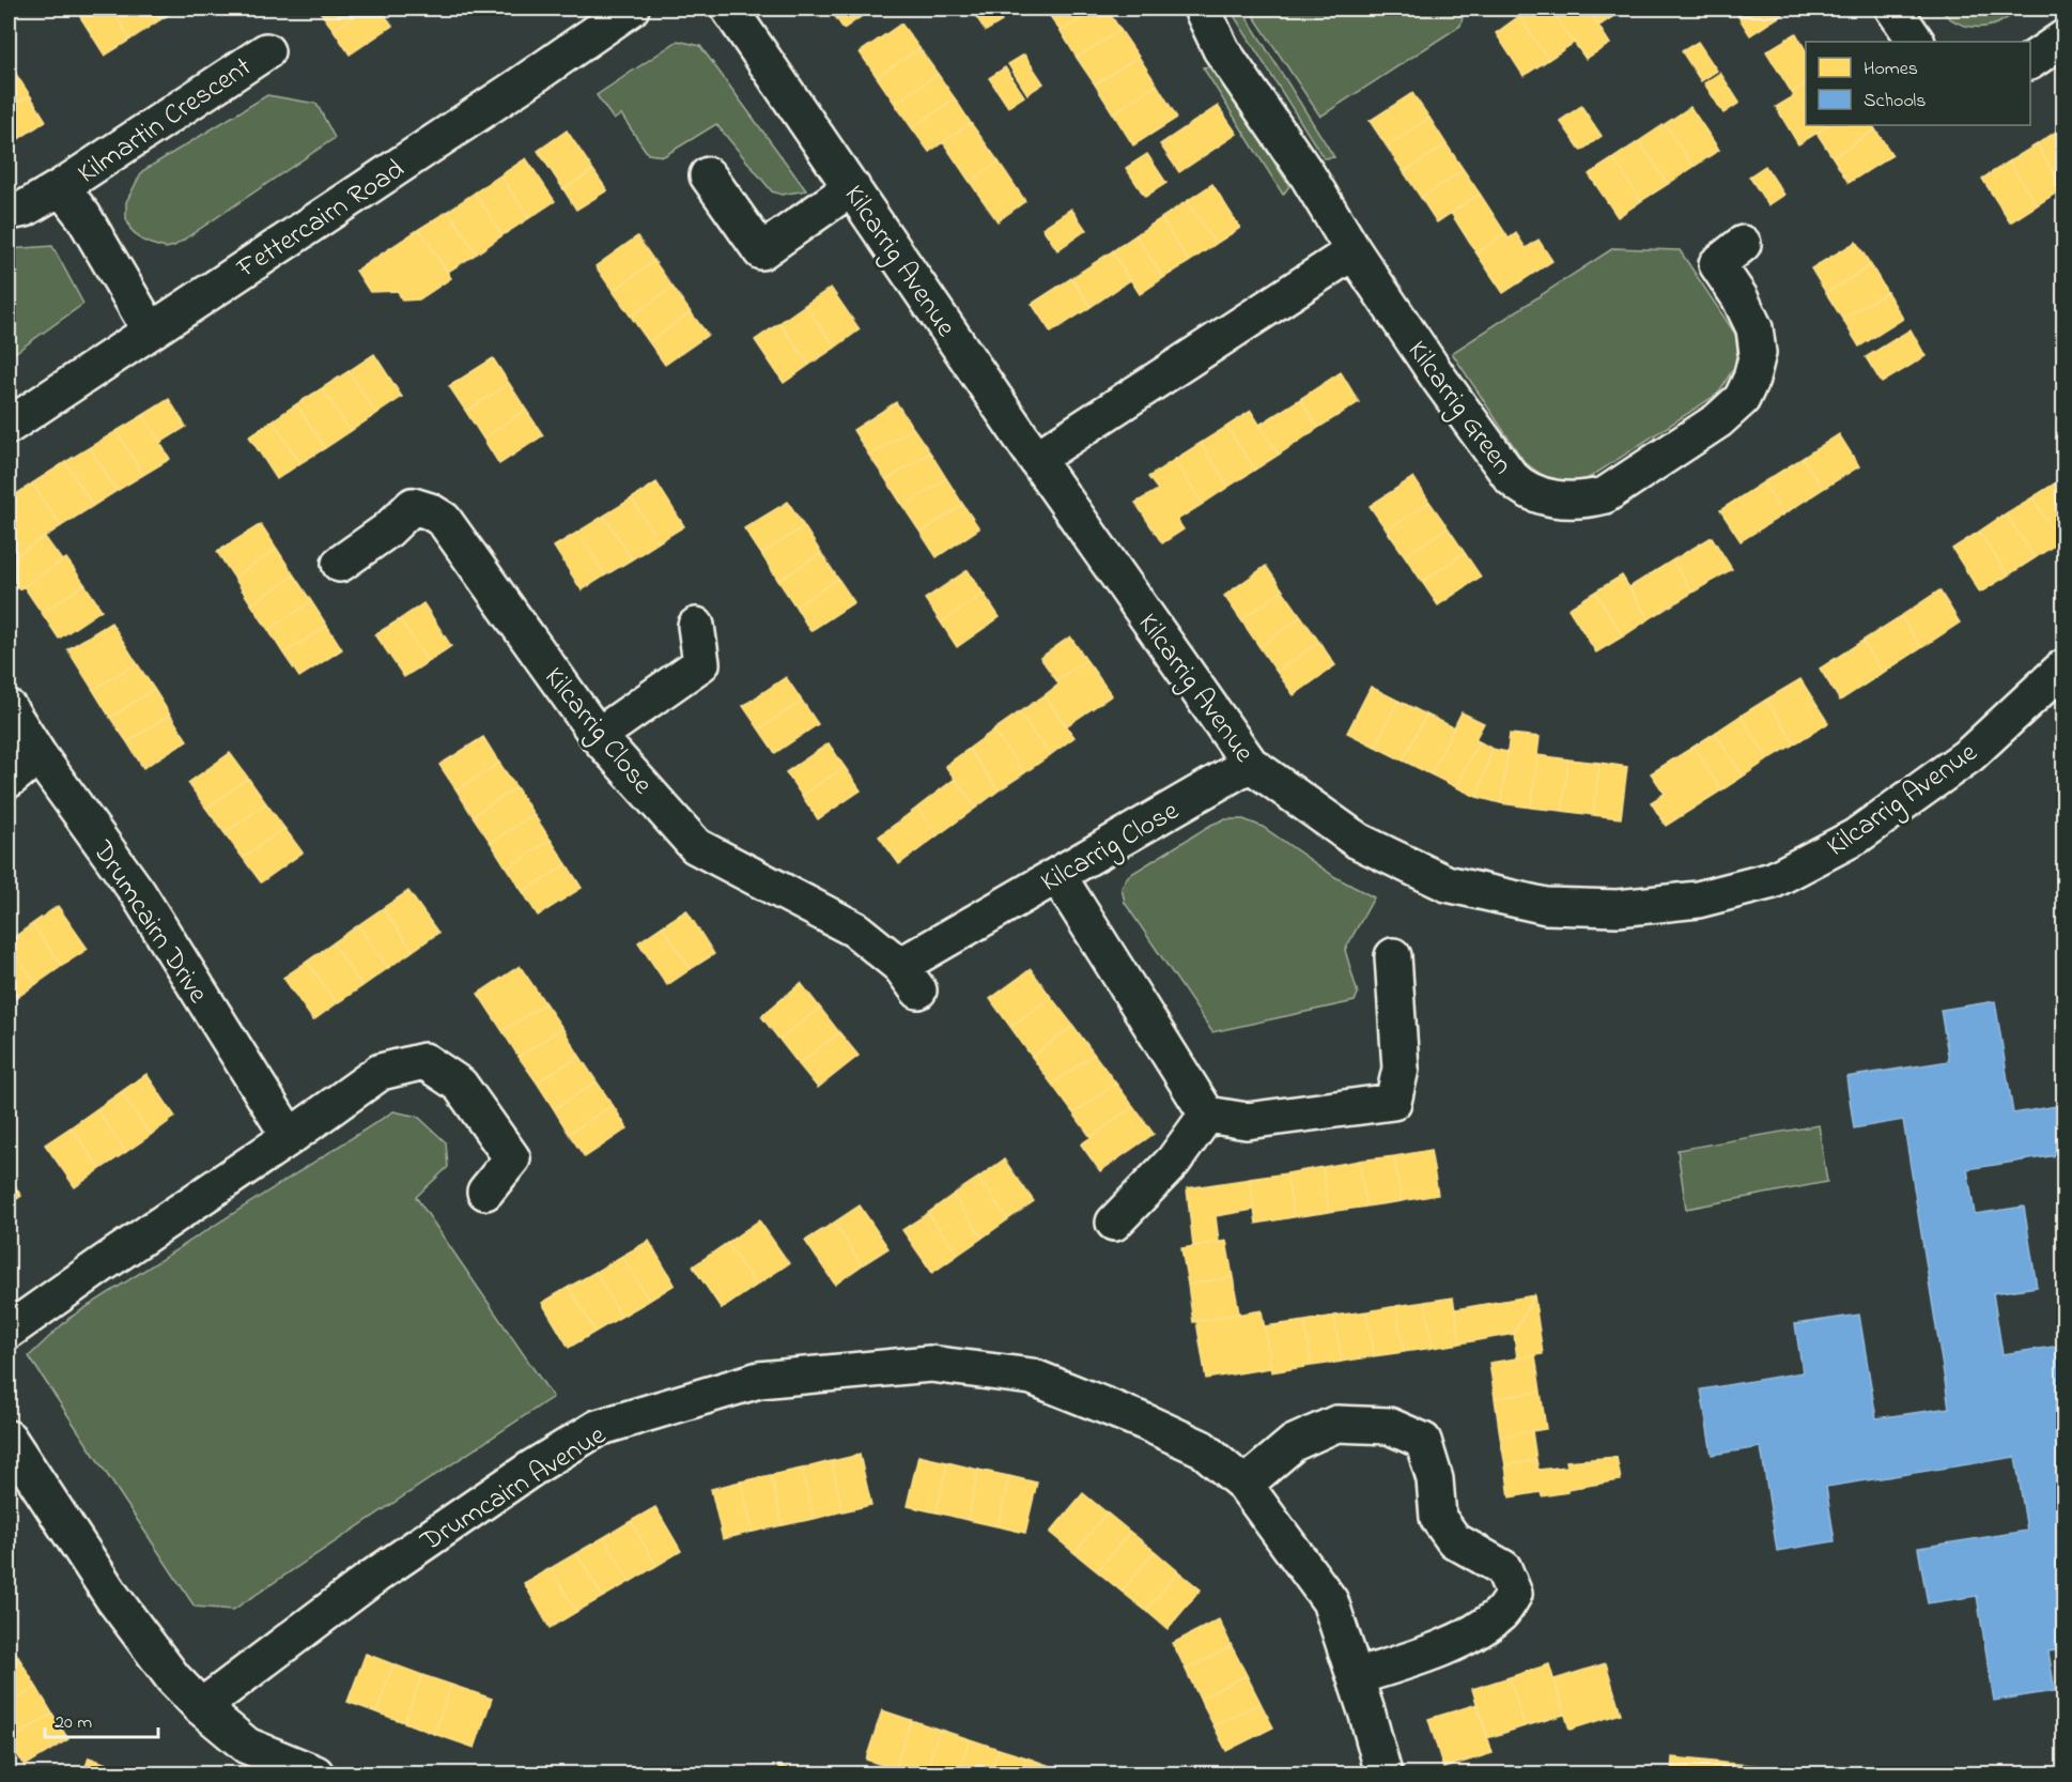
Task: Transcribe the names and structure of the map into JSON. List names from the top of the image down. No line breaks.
{"streets":{"street":["Kilmartin Crescent","Fettercairn Road","Kilcarrig Avenue","Kilcarrig Green","Kilcarrig Close","Drumcairn Drive","Drumcairn Avenue"]},"crossings":[["Kilmartin Crescent","Fettercairn Road"],["Kilcarrig Avenue","Kilcarrig Close"]],"legend":["Homes","Schools"],"scale_bar":"20 m"}
